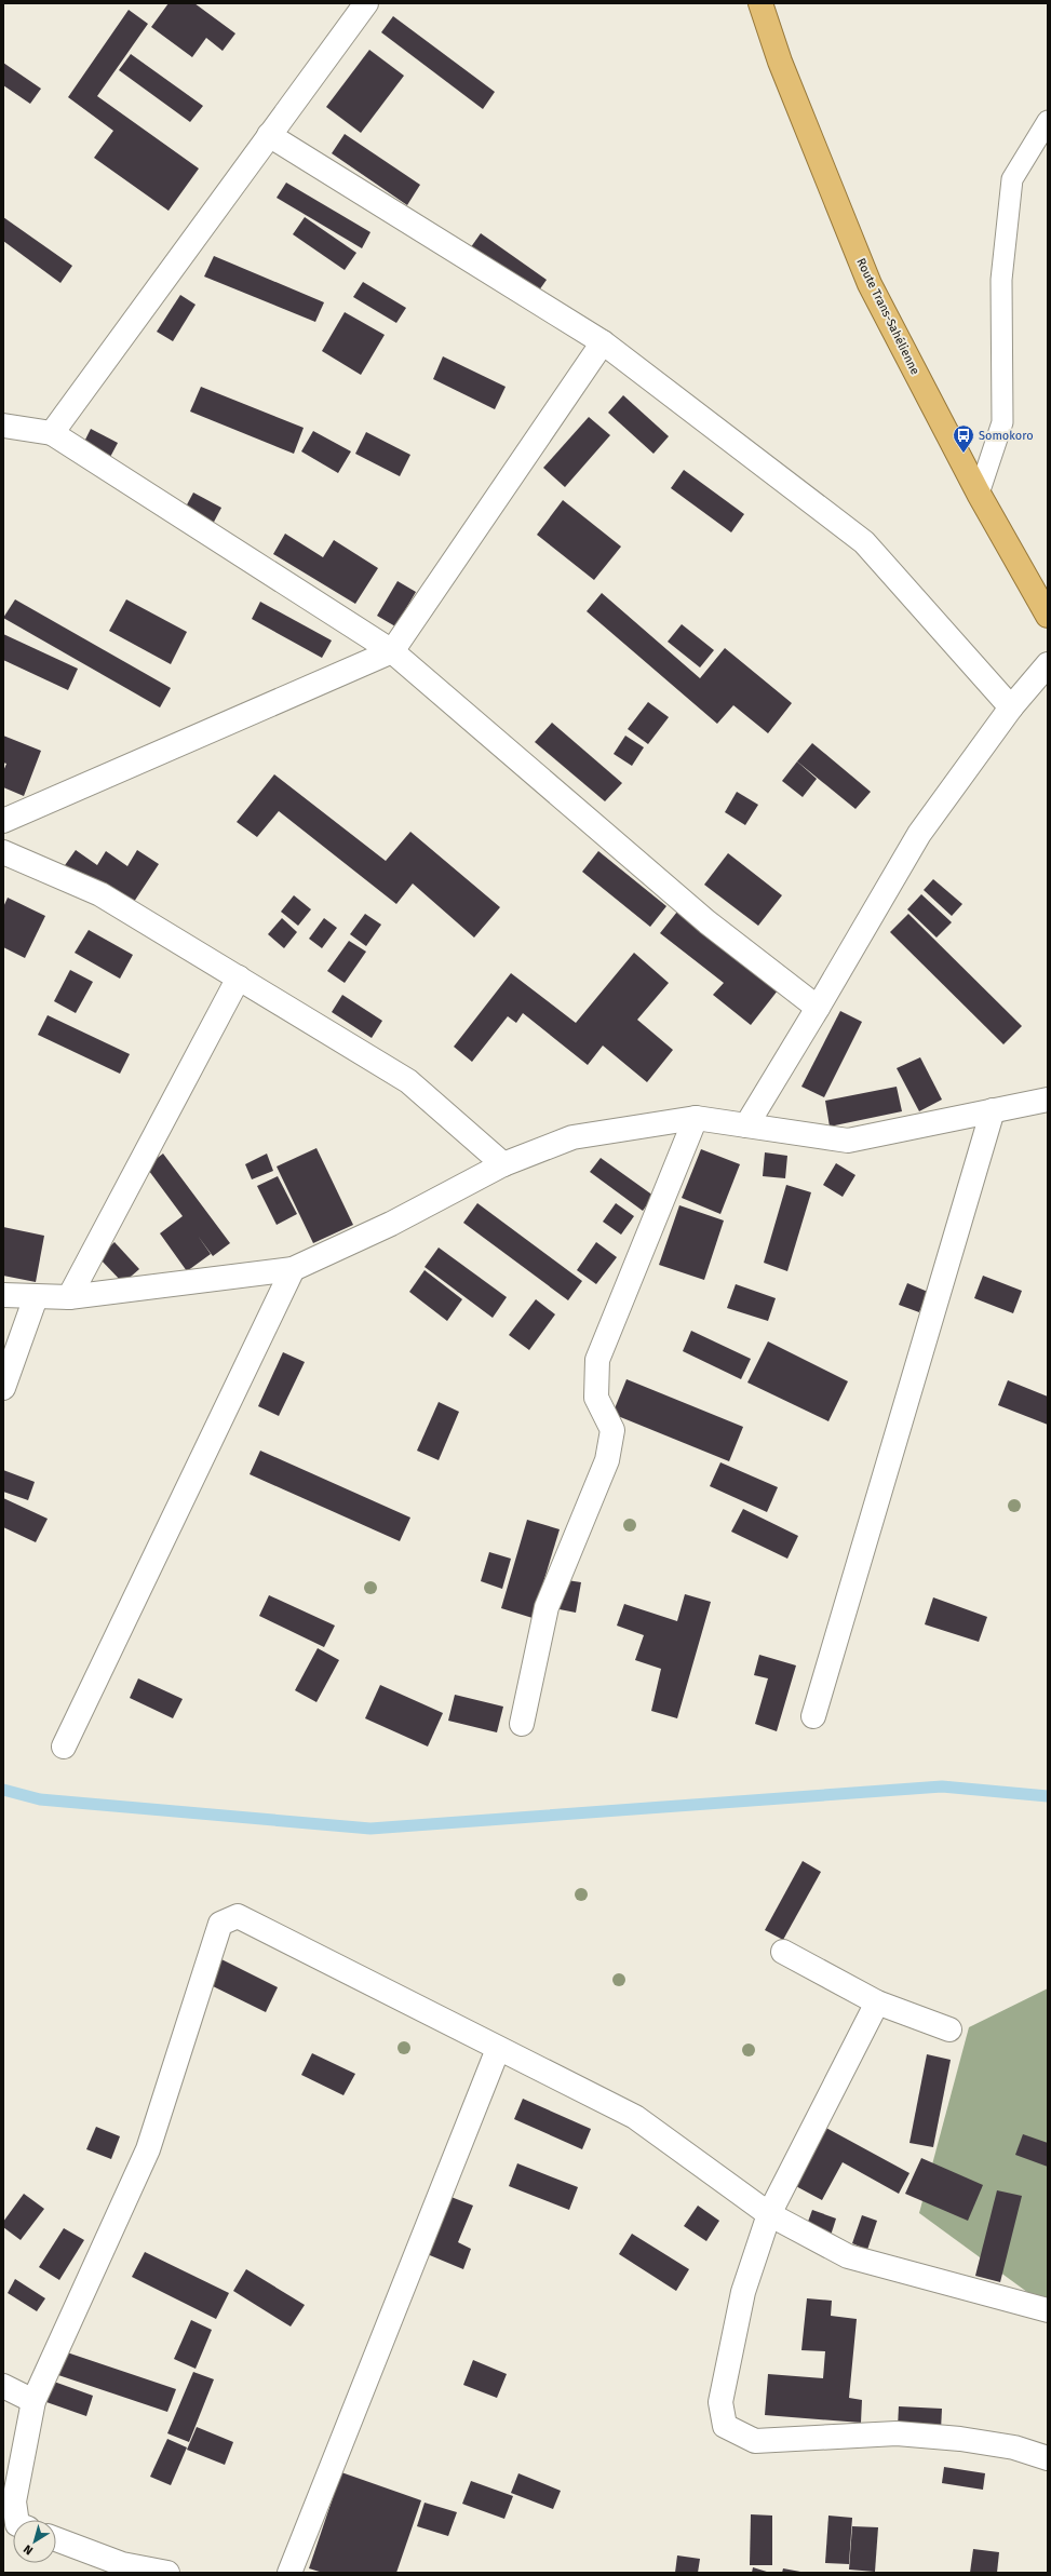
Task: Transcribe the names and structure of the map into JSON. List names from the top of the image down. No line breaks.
{"streets":{"highway":["Route Trans-Sahélienne"]},"places":{"bus stop":["Somokoro"]},"north":"bottom left"}
